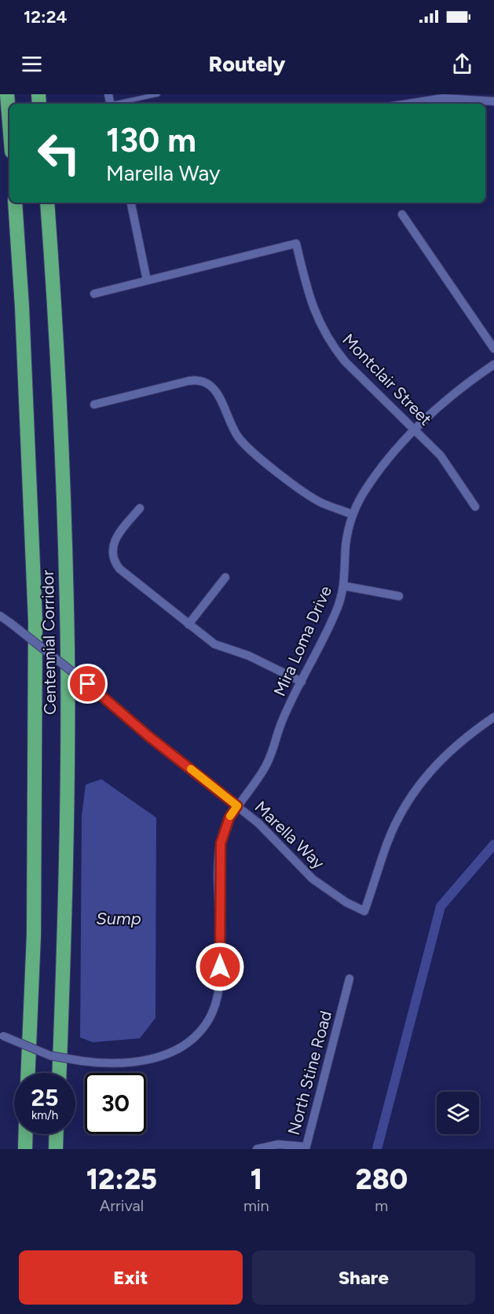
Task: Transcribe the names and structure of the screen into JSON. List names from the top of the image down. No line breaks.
{"streets":{"highway":["Centennial Corridor"],"street":["Montclair Street","Mira Loma Drive","Marella Way","North Stine Road"]},"crossings":[["Montclair Street","Mira Loma Drive"],["Mira Loma Drive","Marella Way"]],"water":["Sump"],"page":{"status":"12:24","header":"Routely","turn":["130 m","Marella Way"],"speed":"25 km/h","limit":"30","eta":["12:25","Arrival","1","min","280","m"],"buttons":["Exit","Share"]}}
